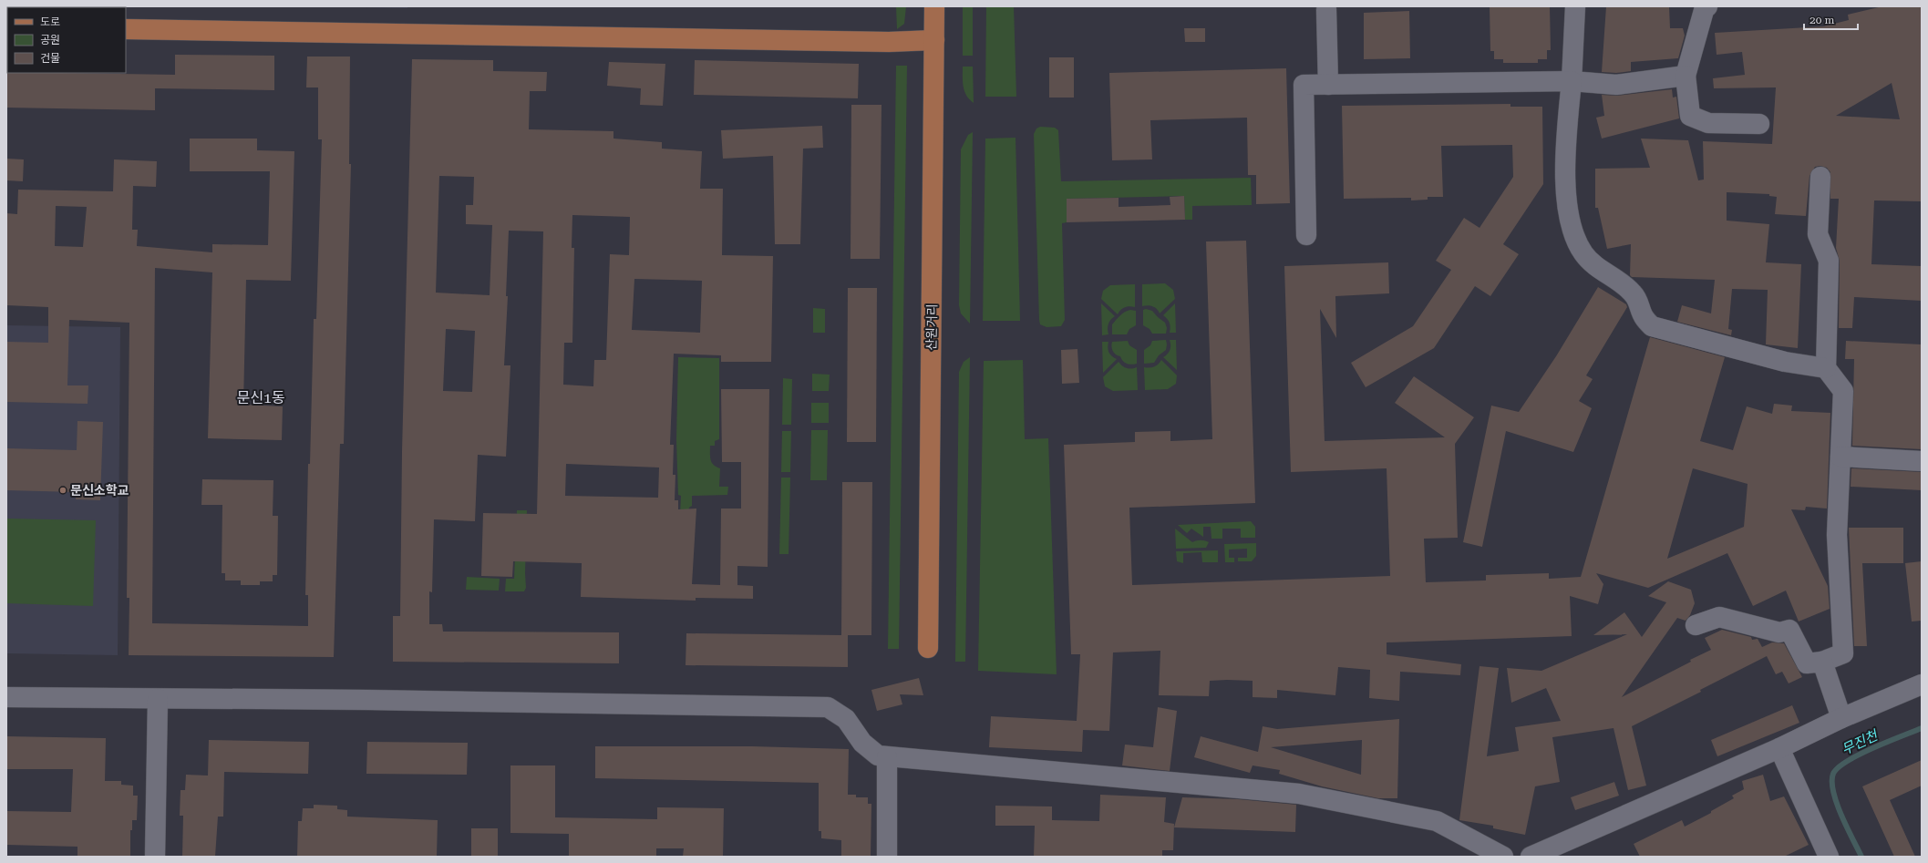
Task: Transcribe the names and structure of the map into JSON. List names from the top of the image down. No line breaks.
{"streets":{"main road":["산원거리"]},"districts":["문신1동"],"water":["무진천"],"places":["문신소학교"],"legend":["도로","공원","건물"],"scale_bar":"20 m"}
